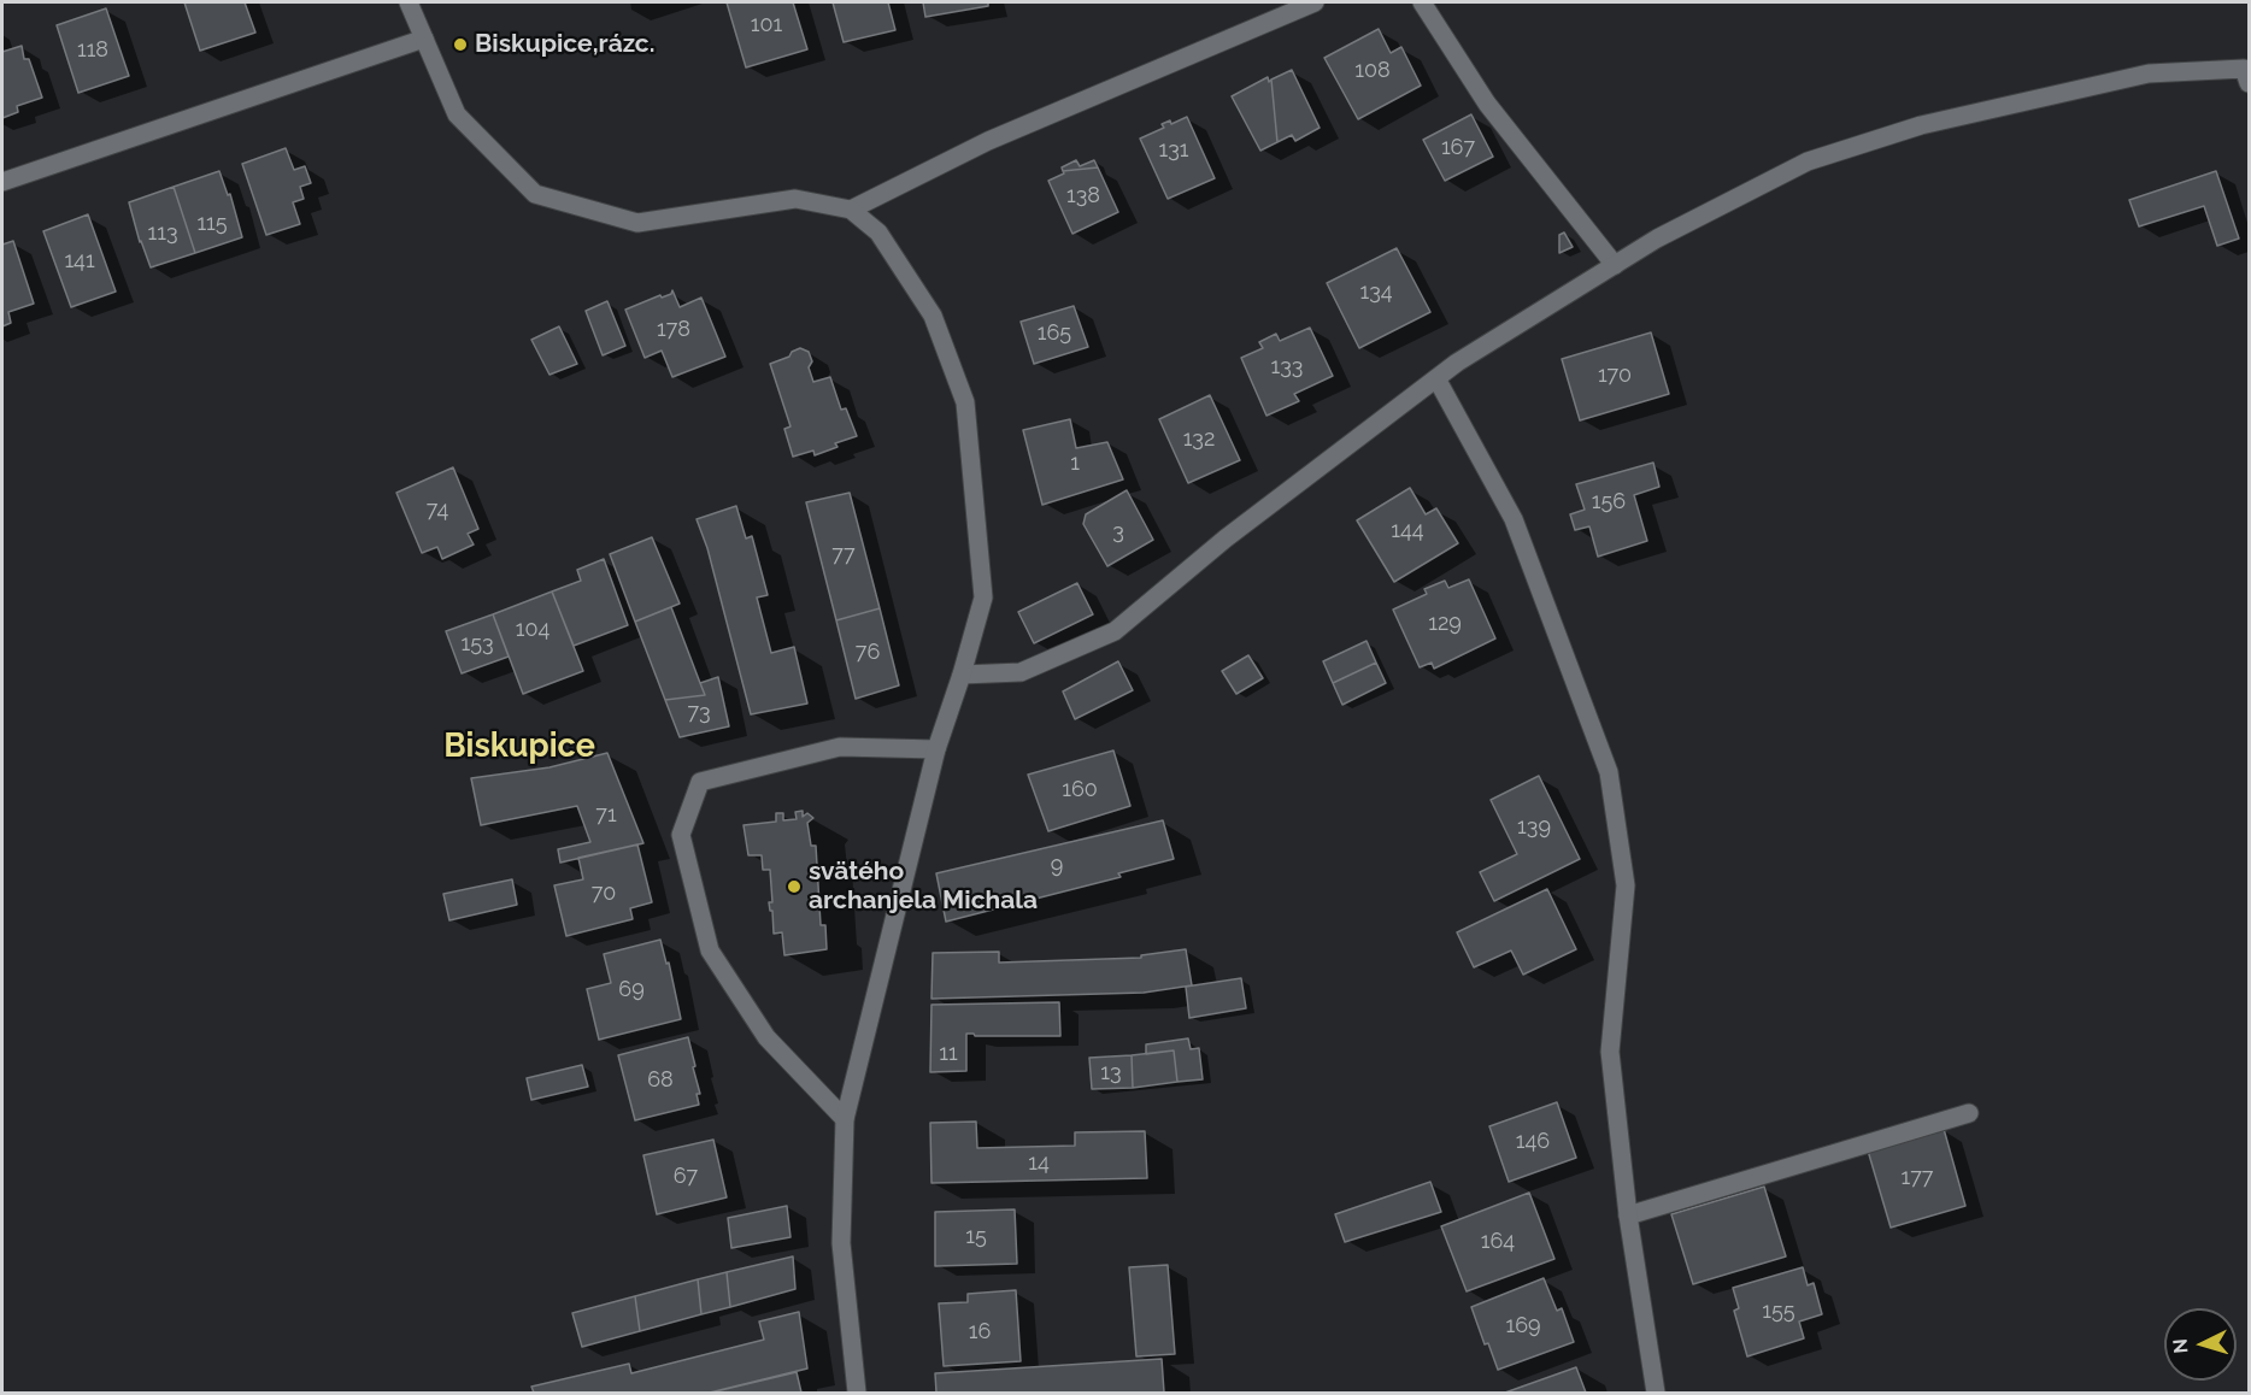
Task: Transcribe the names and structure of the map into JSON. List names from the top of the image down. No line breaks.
{"districts":["Biskupice"],"places":["Biskupice,rázc.","svätého archanjela Michala"],"house_numbers":["101","118","108","167","131","138","115","113","141","134","178","165","133","170","132","1","156","74","144","3","77","129","104","153","76","73","160","71","139","9","70","69","11","13","68","146","14","67","177","15","164","155","169","16"],"north":"left"}
